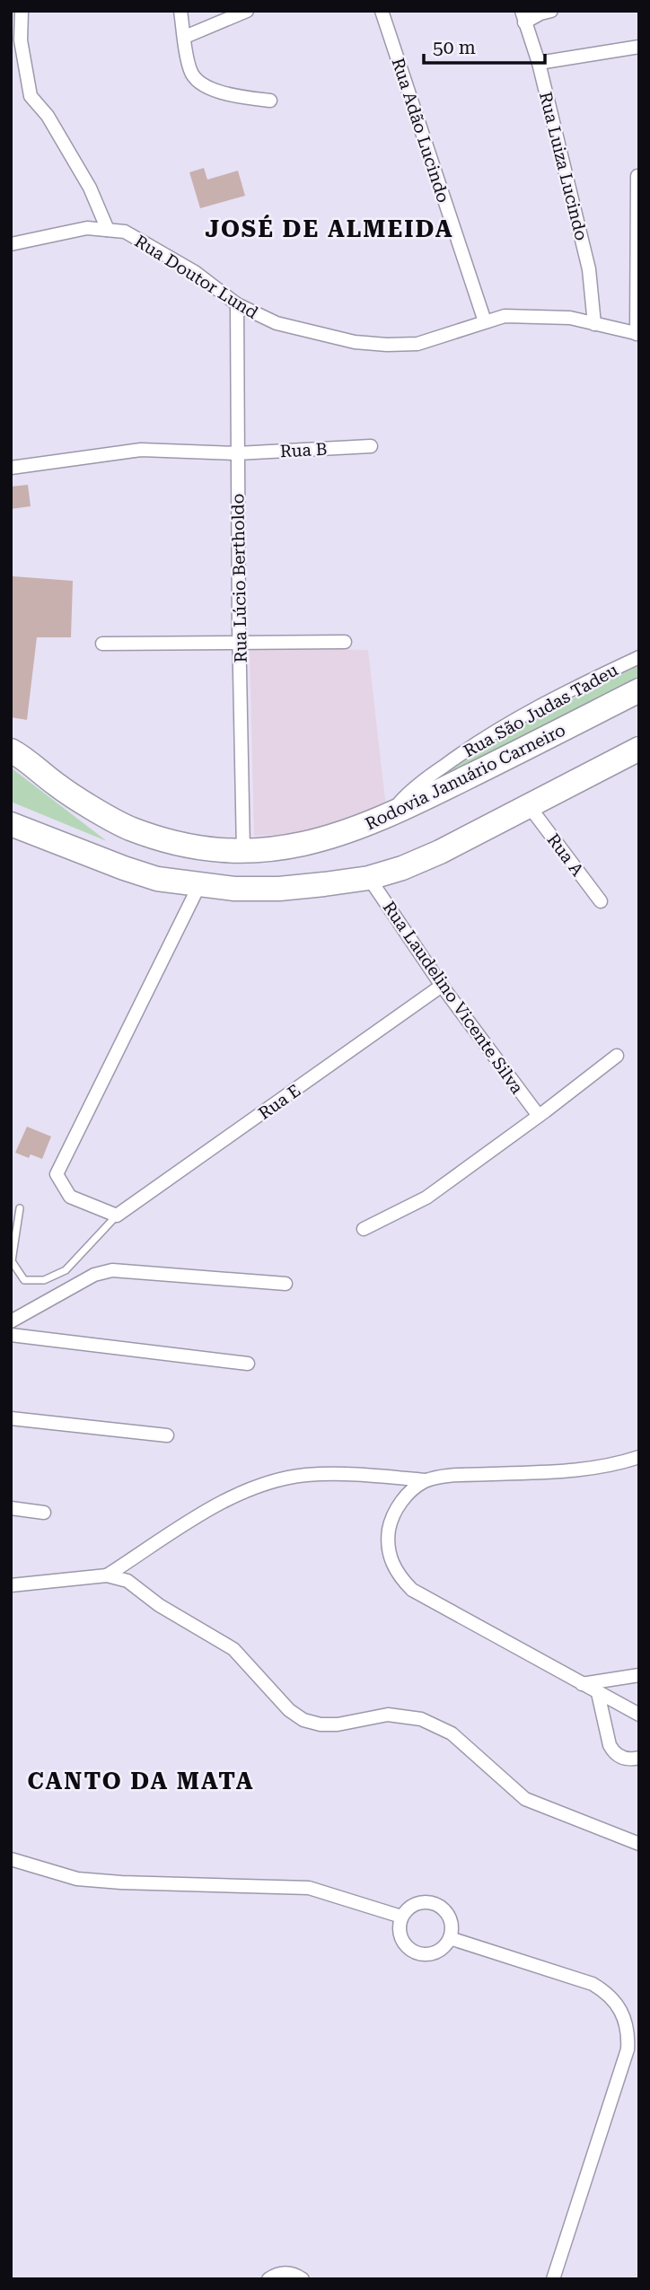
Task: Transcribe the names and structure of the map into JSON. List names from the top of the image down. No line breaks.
{"streets":{"highway":["Rodovia Januário Carneiro"],"street":["Rua Adão Lucindo","Rua Luiza Lucindo","Rua Doutor Lund","Rua B","Rua Lúcio Bertholdo","Rua São Judas Tadeu","Rua A","Rua Laudelino Vicente Silva","Rua E"]},"crossings":[["Rua Adão Lucindo","Rua Doutor Lund"],["Rua Luiza Lucindo","Rua Doutor Lund"],["Rua Doutor Lund","Rua Lúcio Bertholdo"],["Rua B","Rua Lúcio Bertholdo"],["Rua Lúcio Bertholdo","Rodovia Januário Carneiro"],["Rua São Judas Tadeu","Rodovia Januário Carneiro"],["Rua Laudelino Vicente Silva","Rua E"]],"districts":["JOSÉ DE ALMEIDA","CANTO DA MATA"],"scale_bar":"50 m"}
